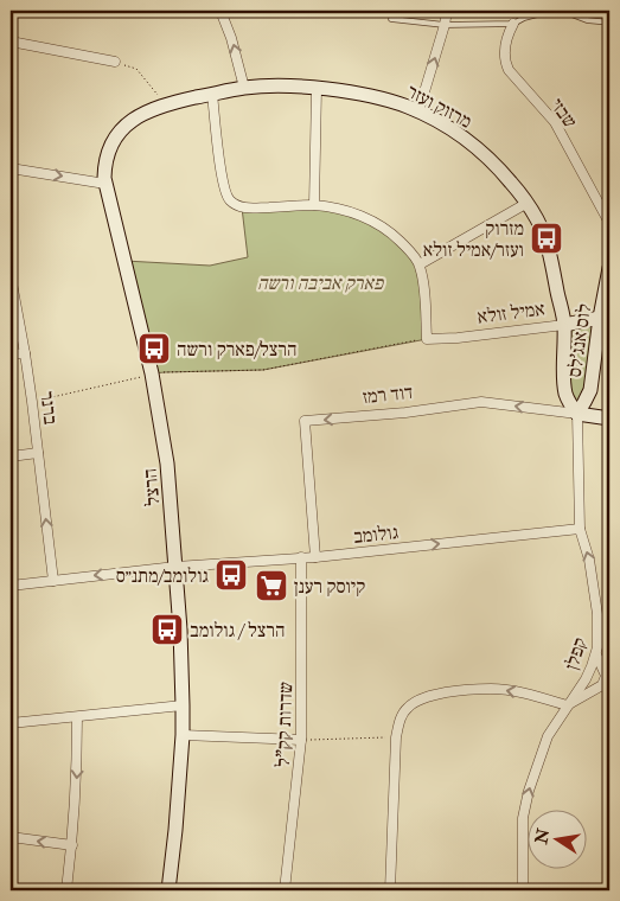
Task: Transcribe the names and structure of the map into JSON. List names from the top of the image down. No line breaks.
{"streets":{"street":["מרזוק ועזר","שבזי","אמיל זולא","לוס אנג'לס","דוד רמז","ברנר","הרצל","גולומב","קפלן","שדרות קק\"ל"]},"crossings":[["מרזוק ועזר","אמיל זולא"],["מרזוק ועזר","לוס אנג'לס"],["מרזוק ועזר","דוד רמז"],["מרזוק ועזר","הרצל"],["מרזוק ועזר","קפלן"],["אמיל זולא","לוס אנג'לס"],["לוס אנג'לס","דוד רמז"],["לוס אנג'לס","קפלן"],["דוד רמז","גולומב"],["דוד רמז","קפלן"],["ברנר","גולומב"],["הרצל","גולומב"],["גולומב","קפלן"],["גולומב","שדרות קק\"ל"]],"one_way":["ברנר","קפלן"],"parks":["פארק אביבה ורשה"],"places":{"bus stop":["מזרוק ועזר/אמיל זולא","הרצל/פארק ורשה","גולומב/מתנ״ס","הרצל / גולומב"],"supermarket":["קיוסק רענן"]},"north":"left"}
